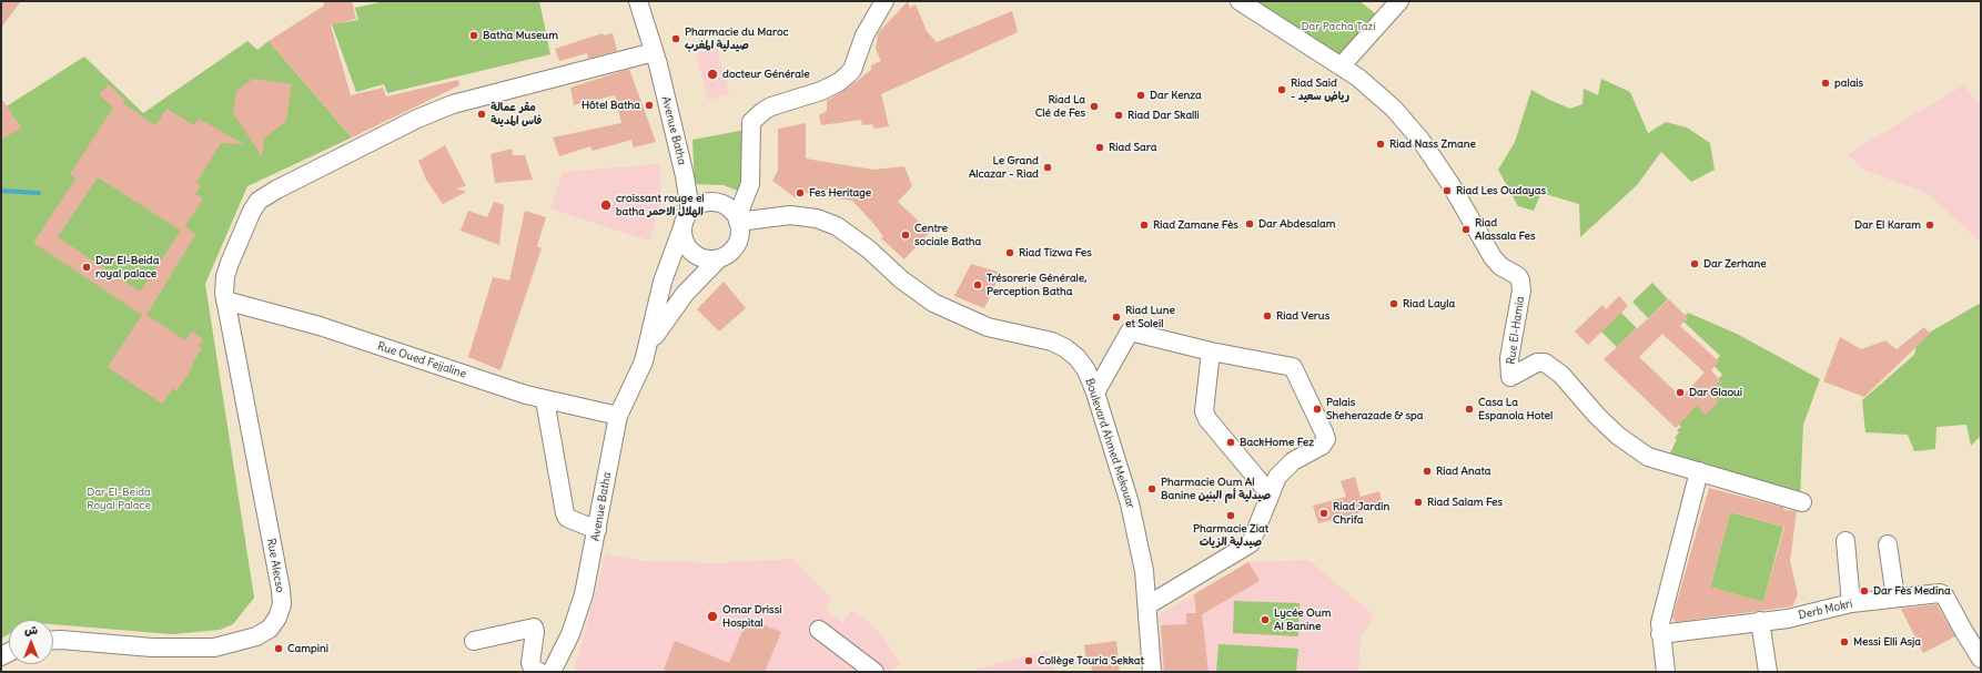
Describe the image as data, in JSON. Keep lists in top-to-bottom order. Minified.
{"streets":{"street":["Avenue Batha","Rue El-Hamia","Rue Oued Fejjaline","Boulevard Ahmed Mekouar","Rue Alecso","Derb Mokri"]},"crossings":[["Avenue Batha","Rue Oued Fejjaline"],["Avenue Batha","Boulevard Ahmed Mekouar"],["Avenue Batha","Rue Alecso"],["Rue Oued Fejjaline","Rue Alecso"]],"parks":["Dar Pacha Tazi","Dar El-Beida Royal Palace"],"places":["Batha Museum","Pharmacie du Maroc صيدلية المغرب","docteur Générale","palais","Riad Said - رياض سعيد","Dar Kenza","Hôtel Batha","Riad La Clé de Fes","مقر عمالة فاس المدينة","Riad Dar Skalli","Riad Nass Zmane","Riad Sara","Le Grand Alcazar - Riad","Riad Les Oudayas","Fes Heritage","croissant rouge el batha الهلال الاحمر","Dar Abdesalam","Riad Zamane Fès","Dar El Karam","Riad Alassala Fes","Centre sociale Batha","Riad Tizwa Fes","Dar Zerhane","Dar El-Beida royal palace","Trésorerie Générale, Perception Batha","Riad Layla","Riad Verus","Riad Lune et Soleil","Dar Glaoui","Palais Sheherazade & spa","Casa La Espanola Hotel","BackHome Fez","Riad Anata","Pharmacie Oum Al Banine صيدلية أم البنين","Riad Salam Fes","Riad Jardin Chrifa","Pharmacie Ziat صيدلية الزيات","Dar Fès Medina","Omar Drissi Hospital","Lycée Oum Al Banine","Messi Elli Asja","Campini","Collège Touria Sekkat"],"north":"top"}
